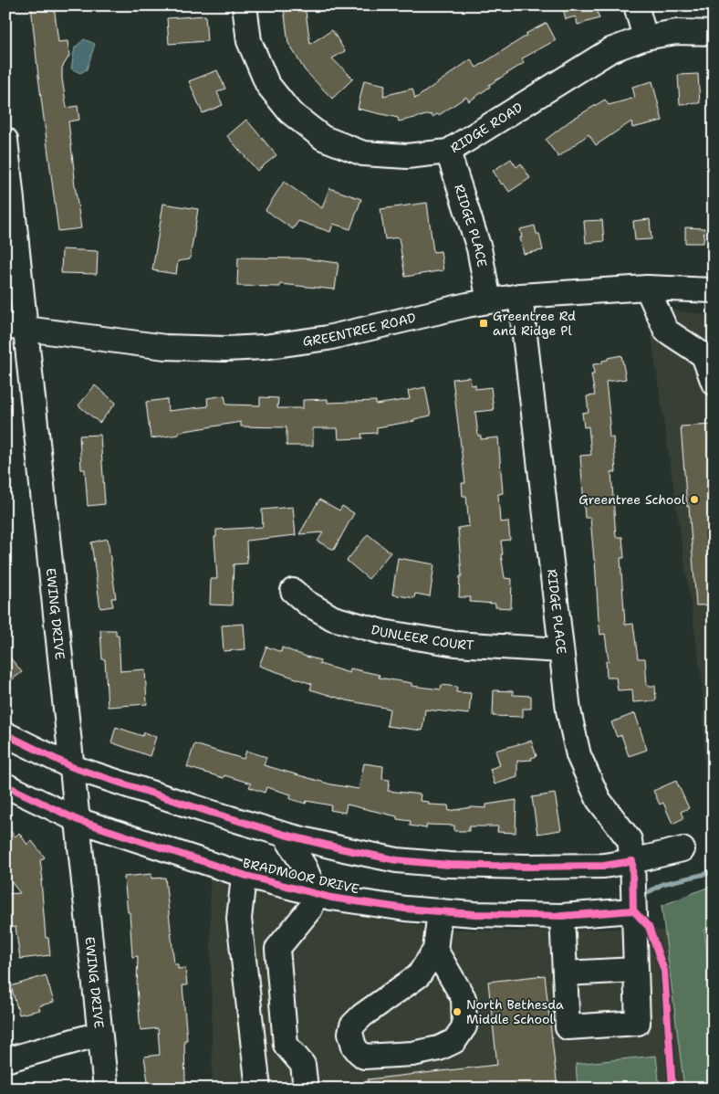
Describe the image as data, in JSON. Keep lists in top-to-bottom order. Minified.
{"streets":{"street":["RIDGE ROAD","RIDGE PLACE","GREENTREE ROAD","EWING DRIVE","DUNLEER COURT","BRADMOOR DRIVE"]},"crossings":[["RIDGE ROAD","RIDGE PLACE"],["RIDGE PLACE","GREENTREE ROAD"],["RIDGE PLACE","DUNLEER COURT"],["RIDGE PLACE","BRADMOOR DRIVE"],["GREENTREE ROAD","EWING DRIVE"],["EWING DRIVE","BRADMOOR DRIVE"]],"places":{"transit":["Greentree Rd and Ridge Pl"],"other":["Greentree School","North Bethesda Middle School"]}}
